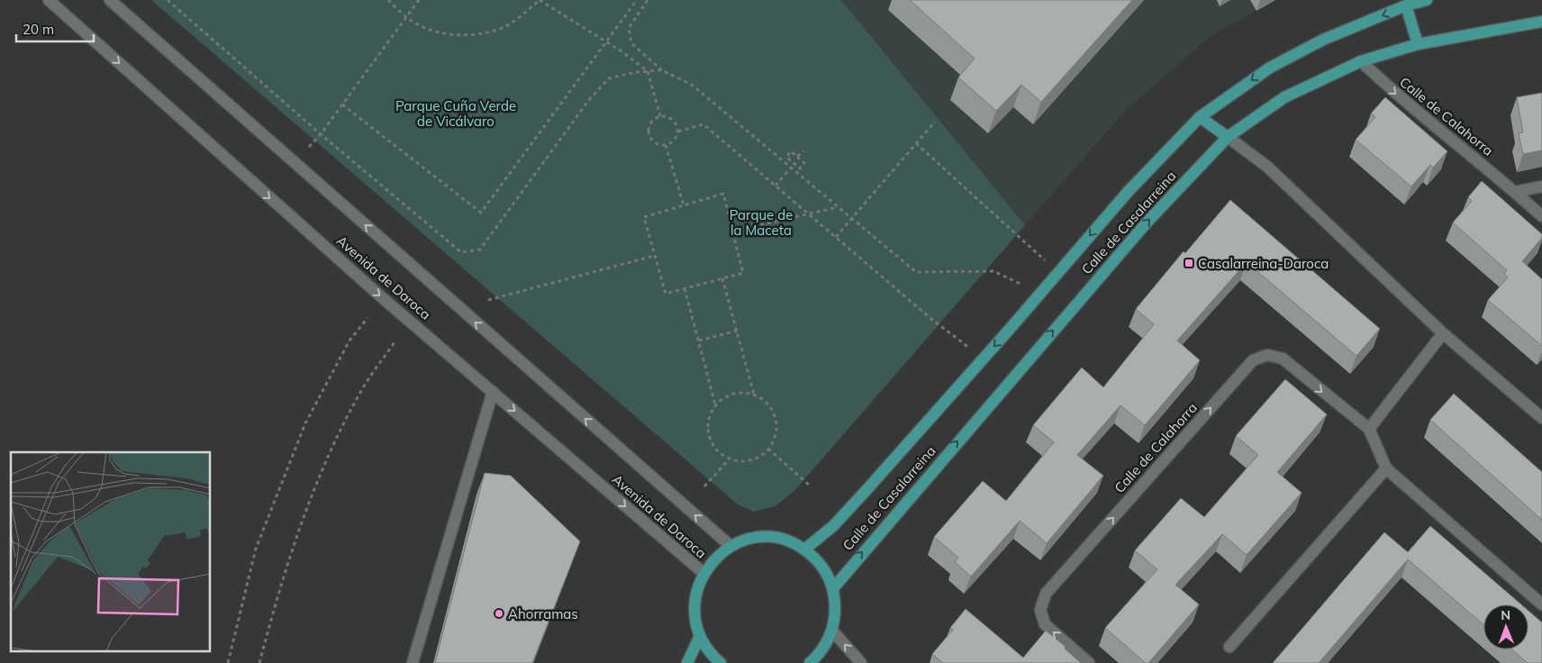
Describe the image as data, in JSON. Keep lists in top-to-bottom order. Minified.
{"streets":{"main road":["Calle de Casalarreina"],"street":["Calle de Calahorra","Avenida de Daroca"]},"crossings":[["Calle de Calahorra","Calle de Casalarreina"]],"parks":["Parque Cuña Verde de Vicálvaro","Parque de la Maceta"],"places":{"transit":["Casalarreina-Daroca"],"other":["Ahorramas"]},"scale_bar":"20 m","north":"top"}
